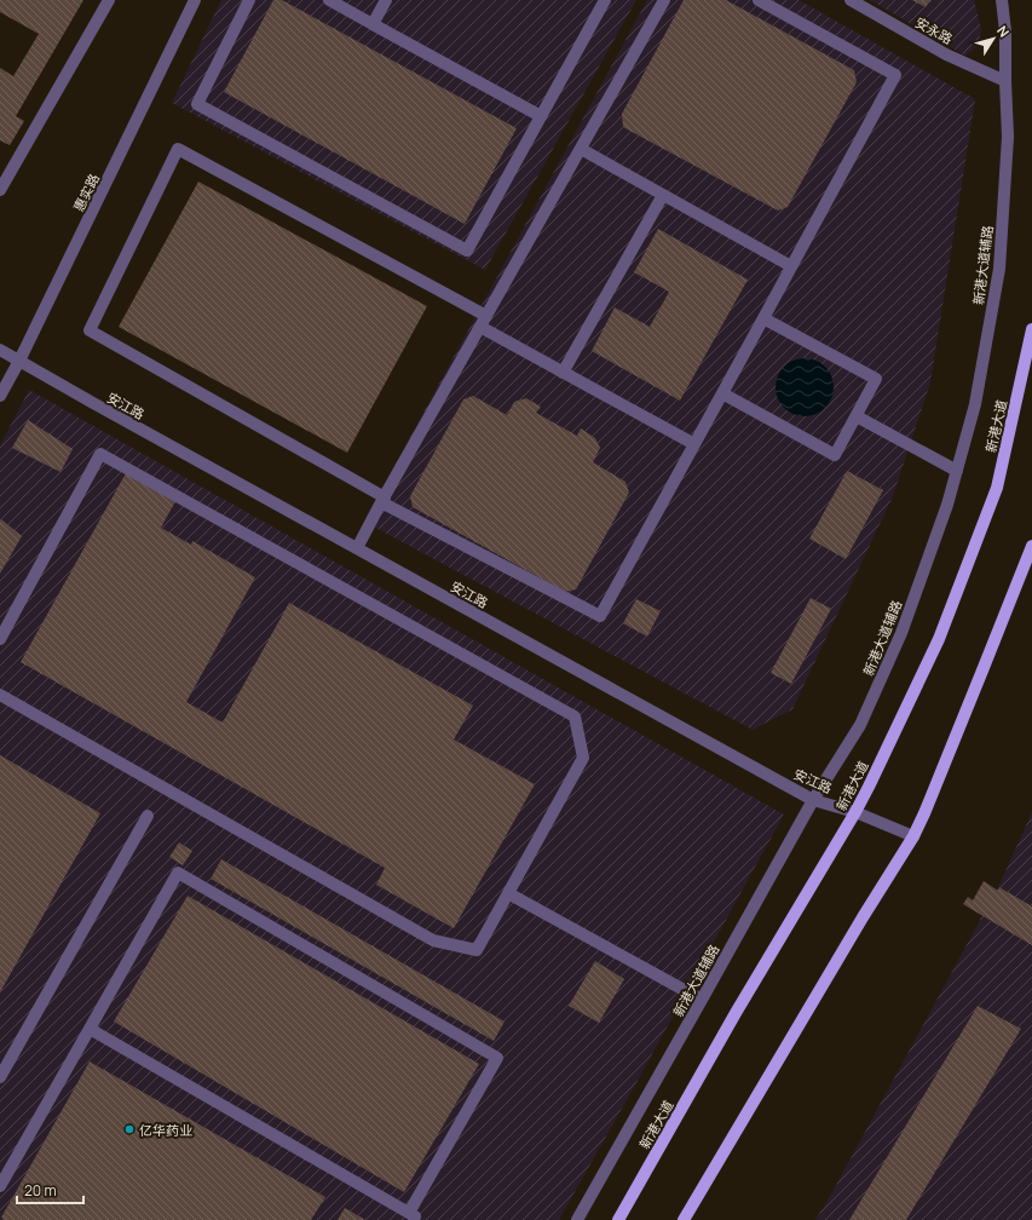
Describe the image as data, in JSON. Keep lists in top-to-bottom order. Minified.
{"streets":{"main road":["新港大道"],"street":["安永路","惠实路","新港大道辅路","安江路"]},"crossings":[["安永路","新港大道辅路"],["惠实路","安江路"],["新港大道辅路","安江路"],["安江路","新港大道"]],"places":["亿华药业"],"scale_bar":"20 m","north":"top right"}
